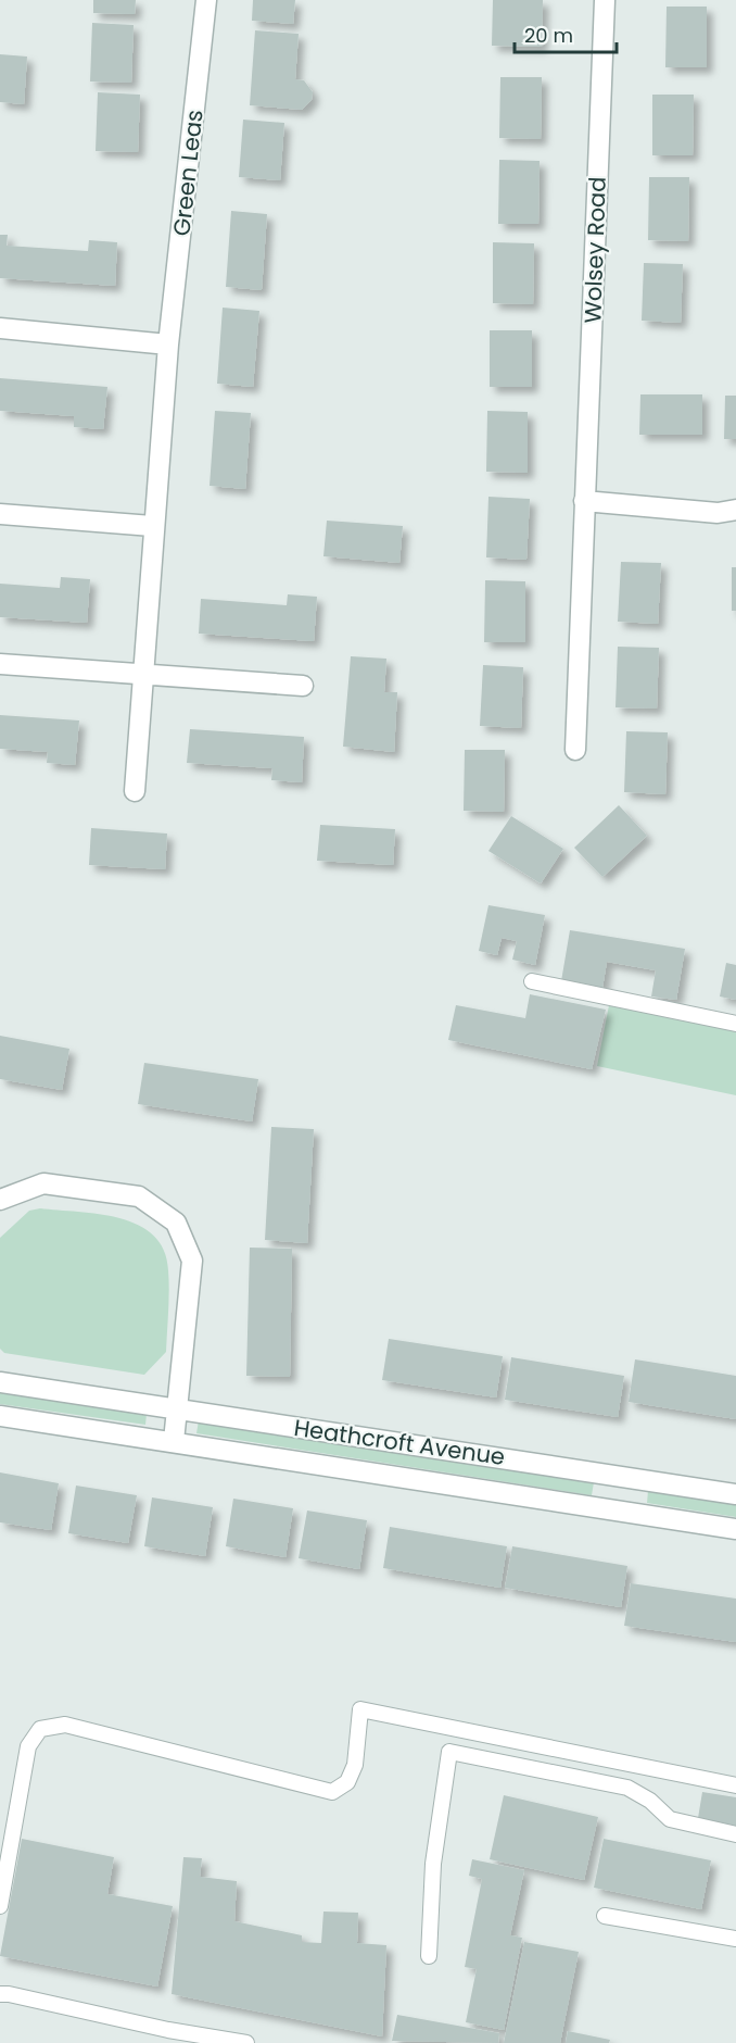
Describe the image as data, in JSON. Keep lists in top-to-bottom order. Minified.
{"streets":{"street":["Green Leas","Wolsey Road","Heathcroft Avenue"]},"scale_bar":"20 m"}
